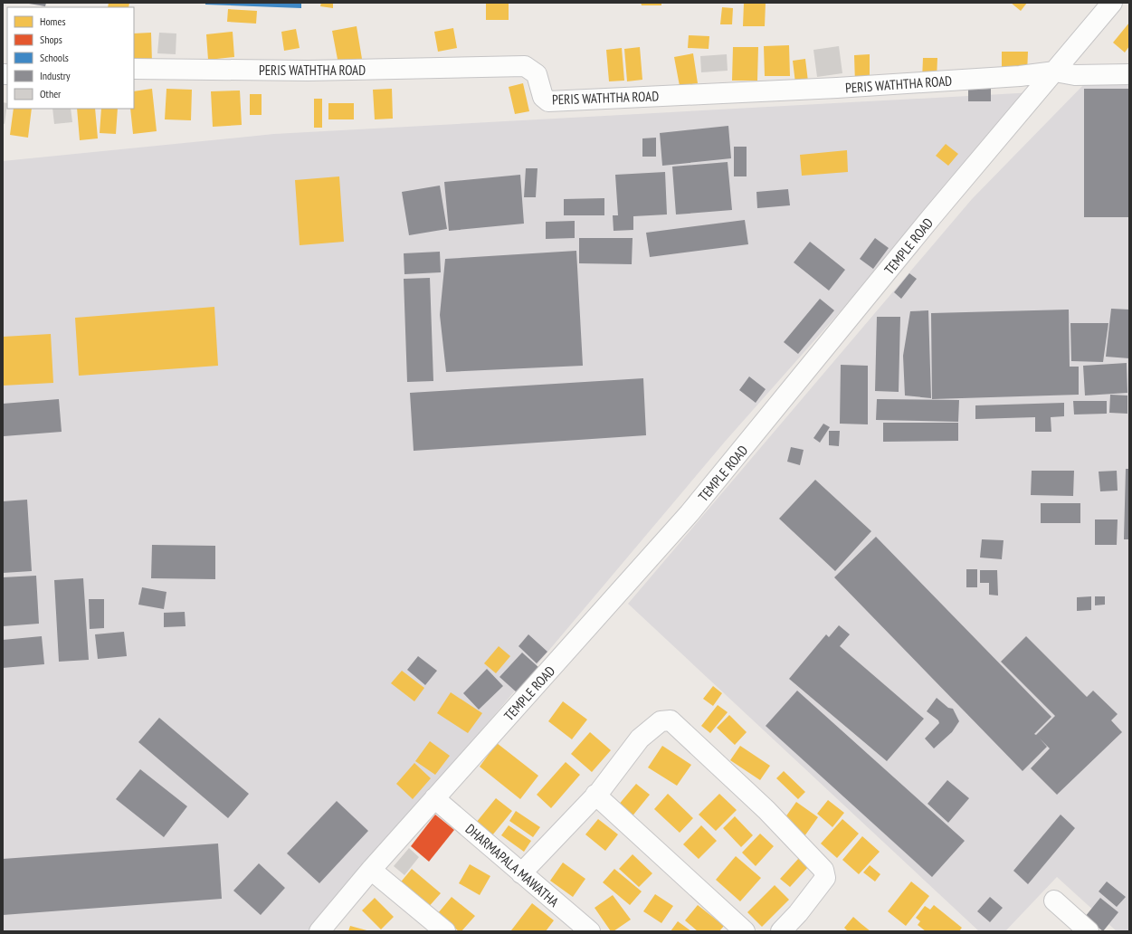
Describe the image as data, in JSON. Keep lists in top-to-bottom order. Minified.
{"streets":{"street":["PERIS WATHTHA ROAD","TEMPLE ROAD","DHARMAPALA MAWATHA"]},"crossings":[["PERIS WATHTHA ROAD","TEMPLE ROAD"],["TEMPLE ROAD","DHARMAPALA MAWATHA"]],"legend":["Homes","Shops","Schools","Industry","Other"]}
